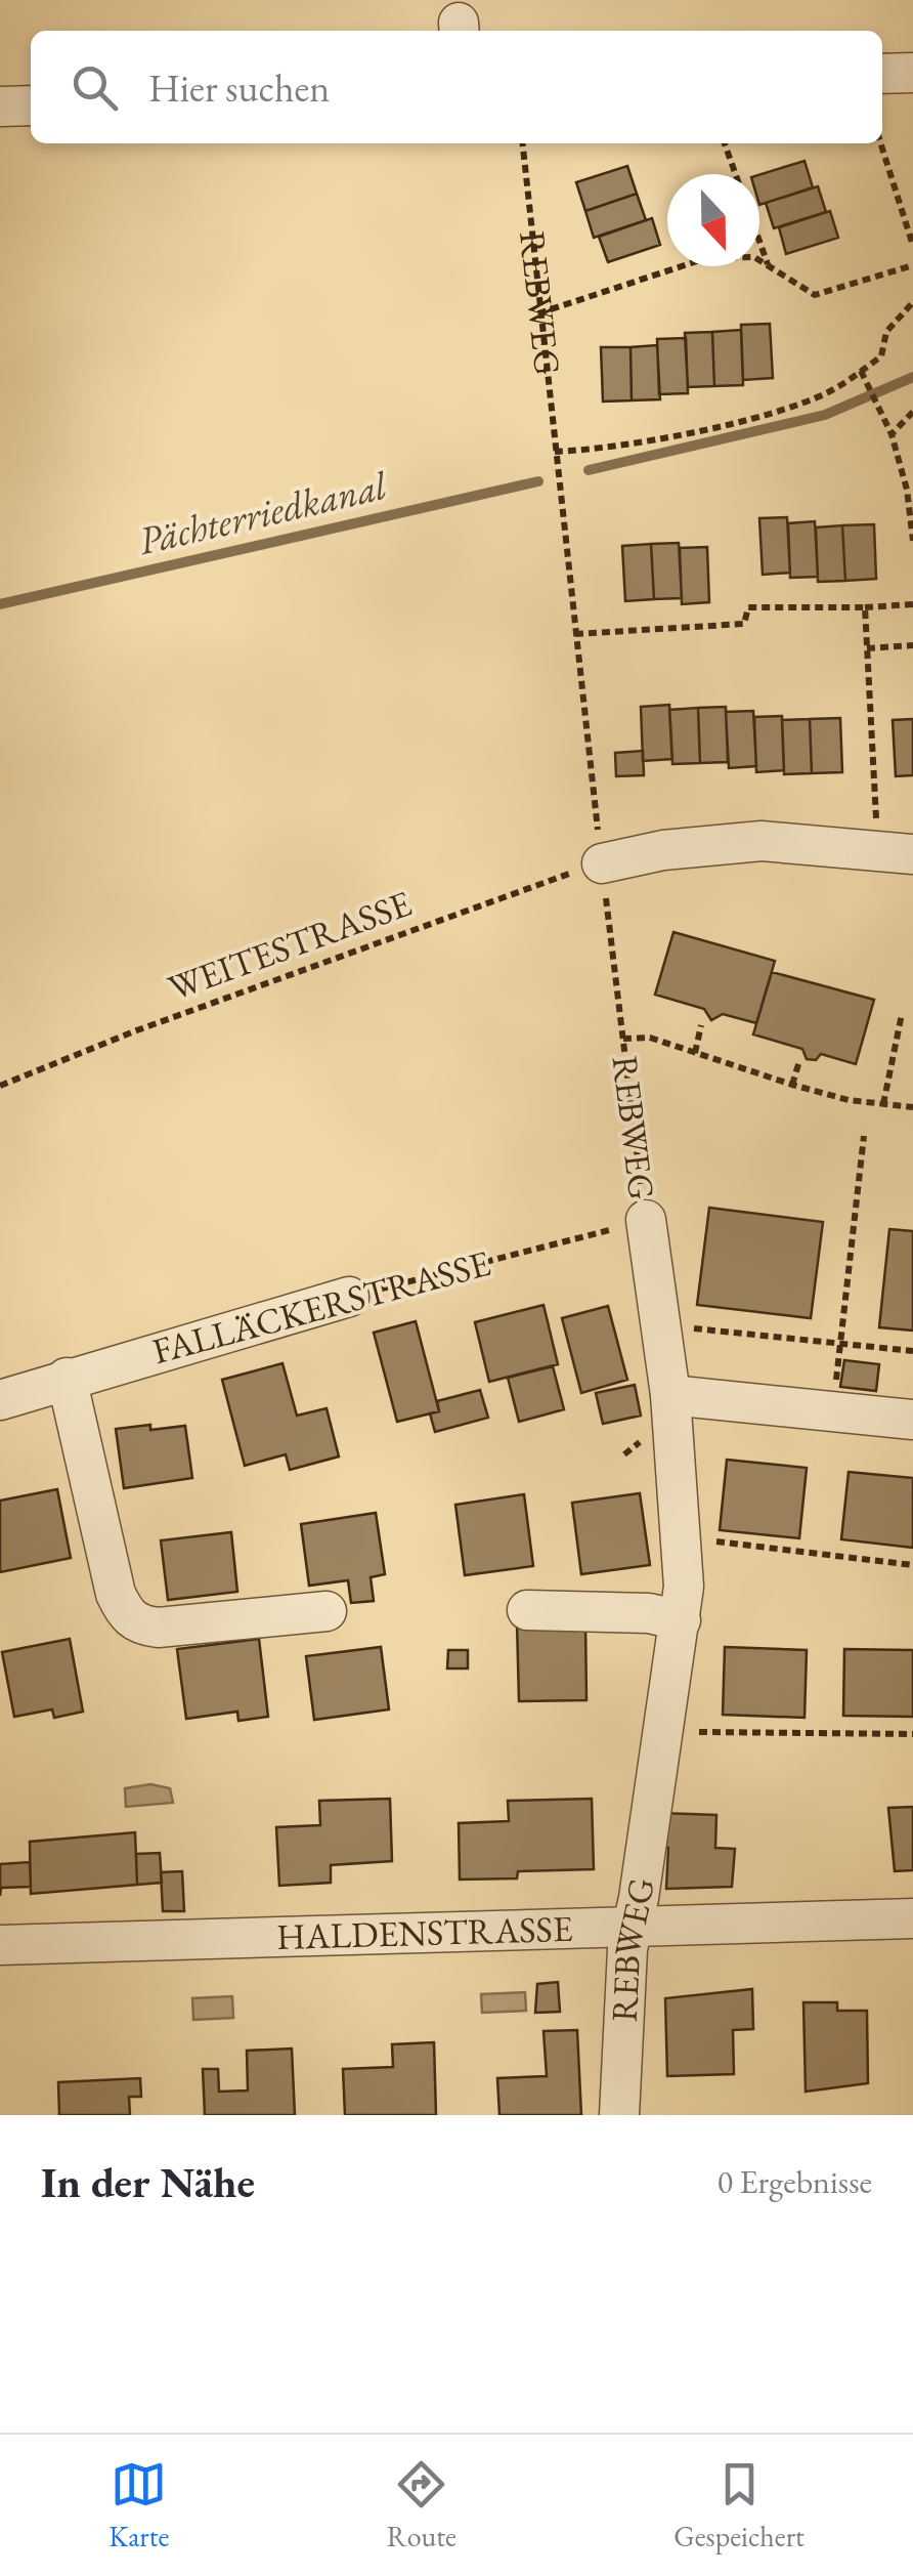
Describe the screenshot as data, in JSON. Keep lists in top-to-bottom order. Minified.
{"streets":{"street":["REBWEG","FALLÄCKERSTRASSE","HALDENSTRASSE"],"path":["WEITESTRASSE"]},"crossings":[["REBWEG","WEITESTRASSE"],["REBWEG","FALLÄCKERSTRASSE"],["REBWEG","HALDENSTRASSE"]],"water":["Pächterriedkanal"],"north":"bottom","page":{"search":"Hier suchen","heading":["In der Nähe","0 Ergebnisse"],"nav":["Karte","Route","Gespeichert"]}}
